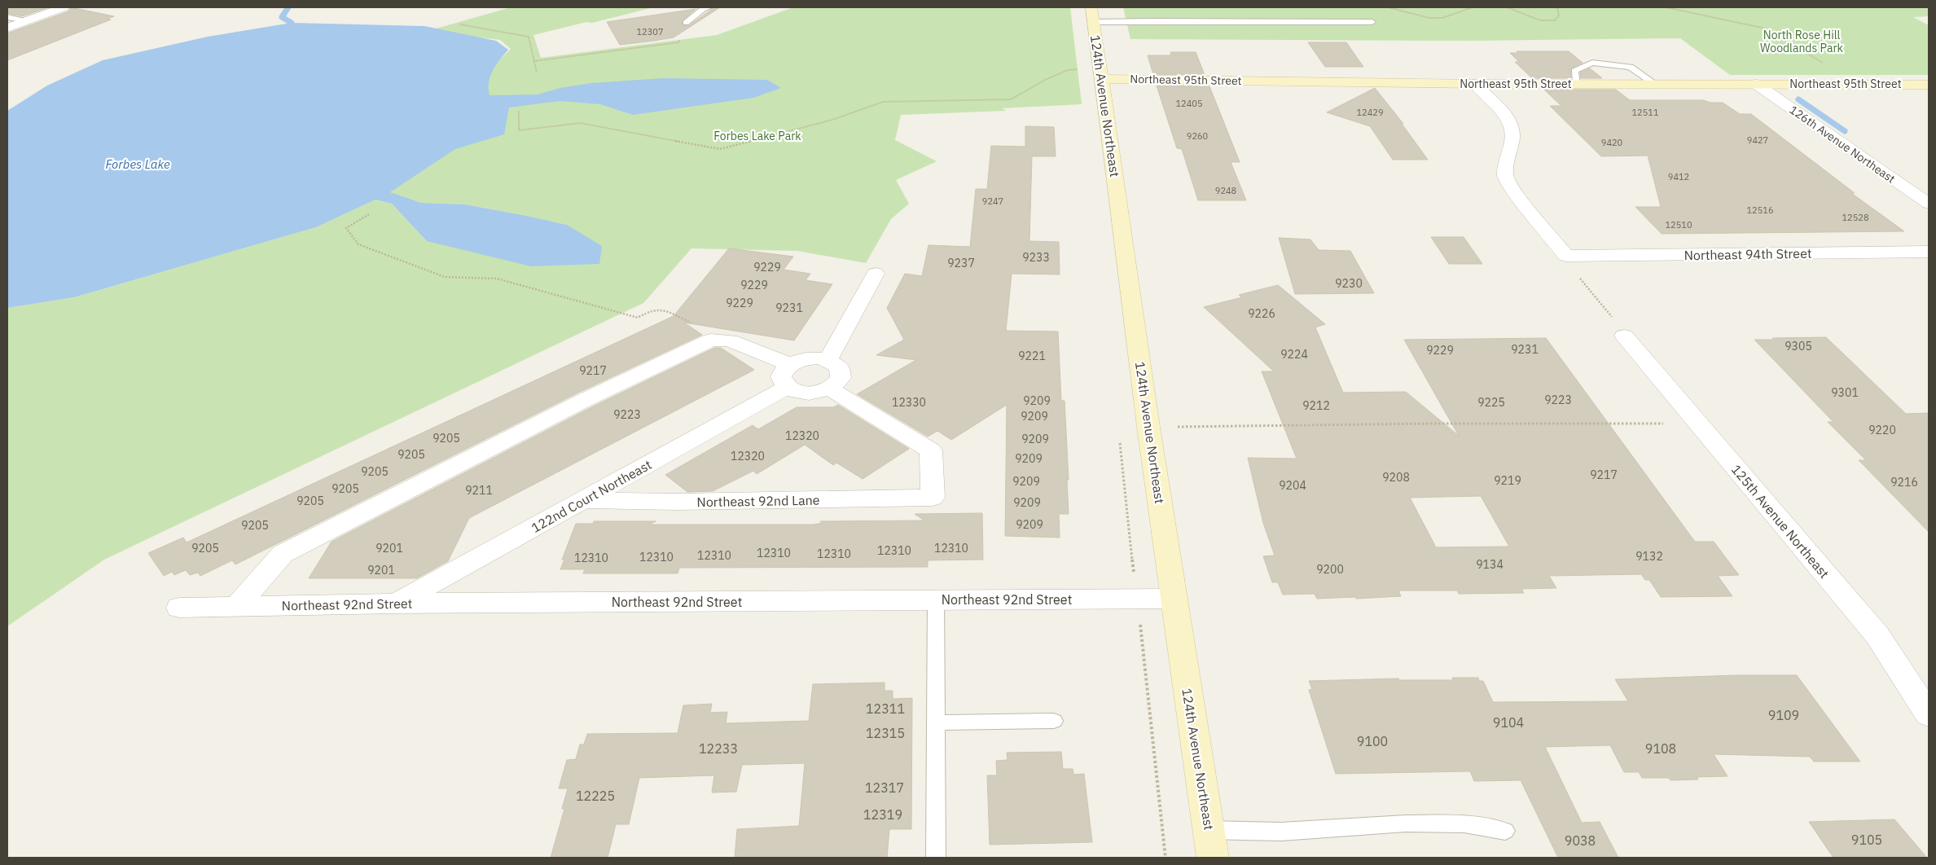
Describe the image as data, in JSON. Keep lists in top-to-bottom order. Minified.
{"streets":{"main road":["Northeast 95th Street","124th Avenue Northeast"],"street":["126th Avenue Northeast","Northeast 94th Street","122nd Court Northeast","Northeast 92nd Lane","125th Avenue Northeast","Northeast 92nd Street"]},"crossings":[["Northeast 95th Street","124th Avenue Northeast"],["Northeast 95th Street","126th Avenue Northeast"],["Northeast 95th Street","Northeast 94th Street"],["124th Avenue Northeast","Northeast 92nd Street"],["122nd Court Northeast","Northeast 92nd Lane"],["122nd Court Northeast","Northeast 92nd Street"]],"water":["Forbes Lake"],"parks":["North Rose Hill Woodlands Park","Forbes Lake Park"],"house_numbers":["12307","12405","12429","12511","9260","9427","9420","9412","9248","9247","12516","12528","12510","9233","9237","9229","9230","9229","9229","9231","9226","9305","9231","9229","9224","9221","9217","9301","9223","9209","12330","9225","9212","9223","9209","9220","12320","9205","9209","9205","12320","9209","9205","9217","9208","9219","9209","9216","9204","9205","9211","9205","9209","9209","9205","9205","9201","12310","12310","12310","12310","12310","9132","12310","12310","9134","9200","9201","12311","9109","9104","12315","9100","12233","9108","12317","12225","12319","9105","9038"]}
